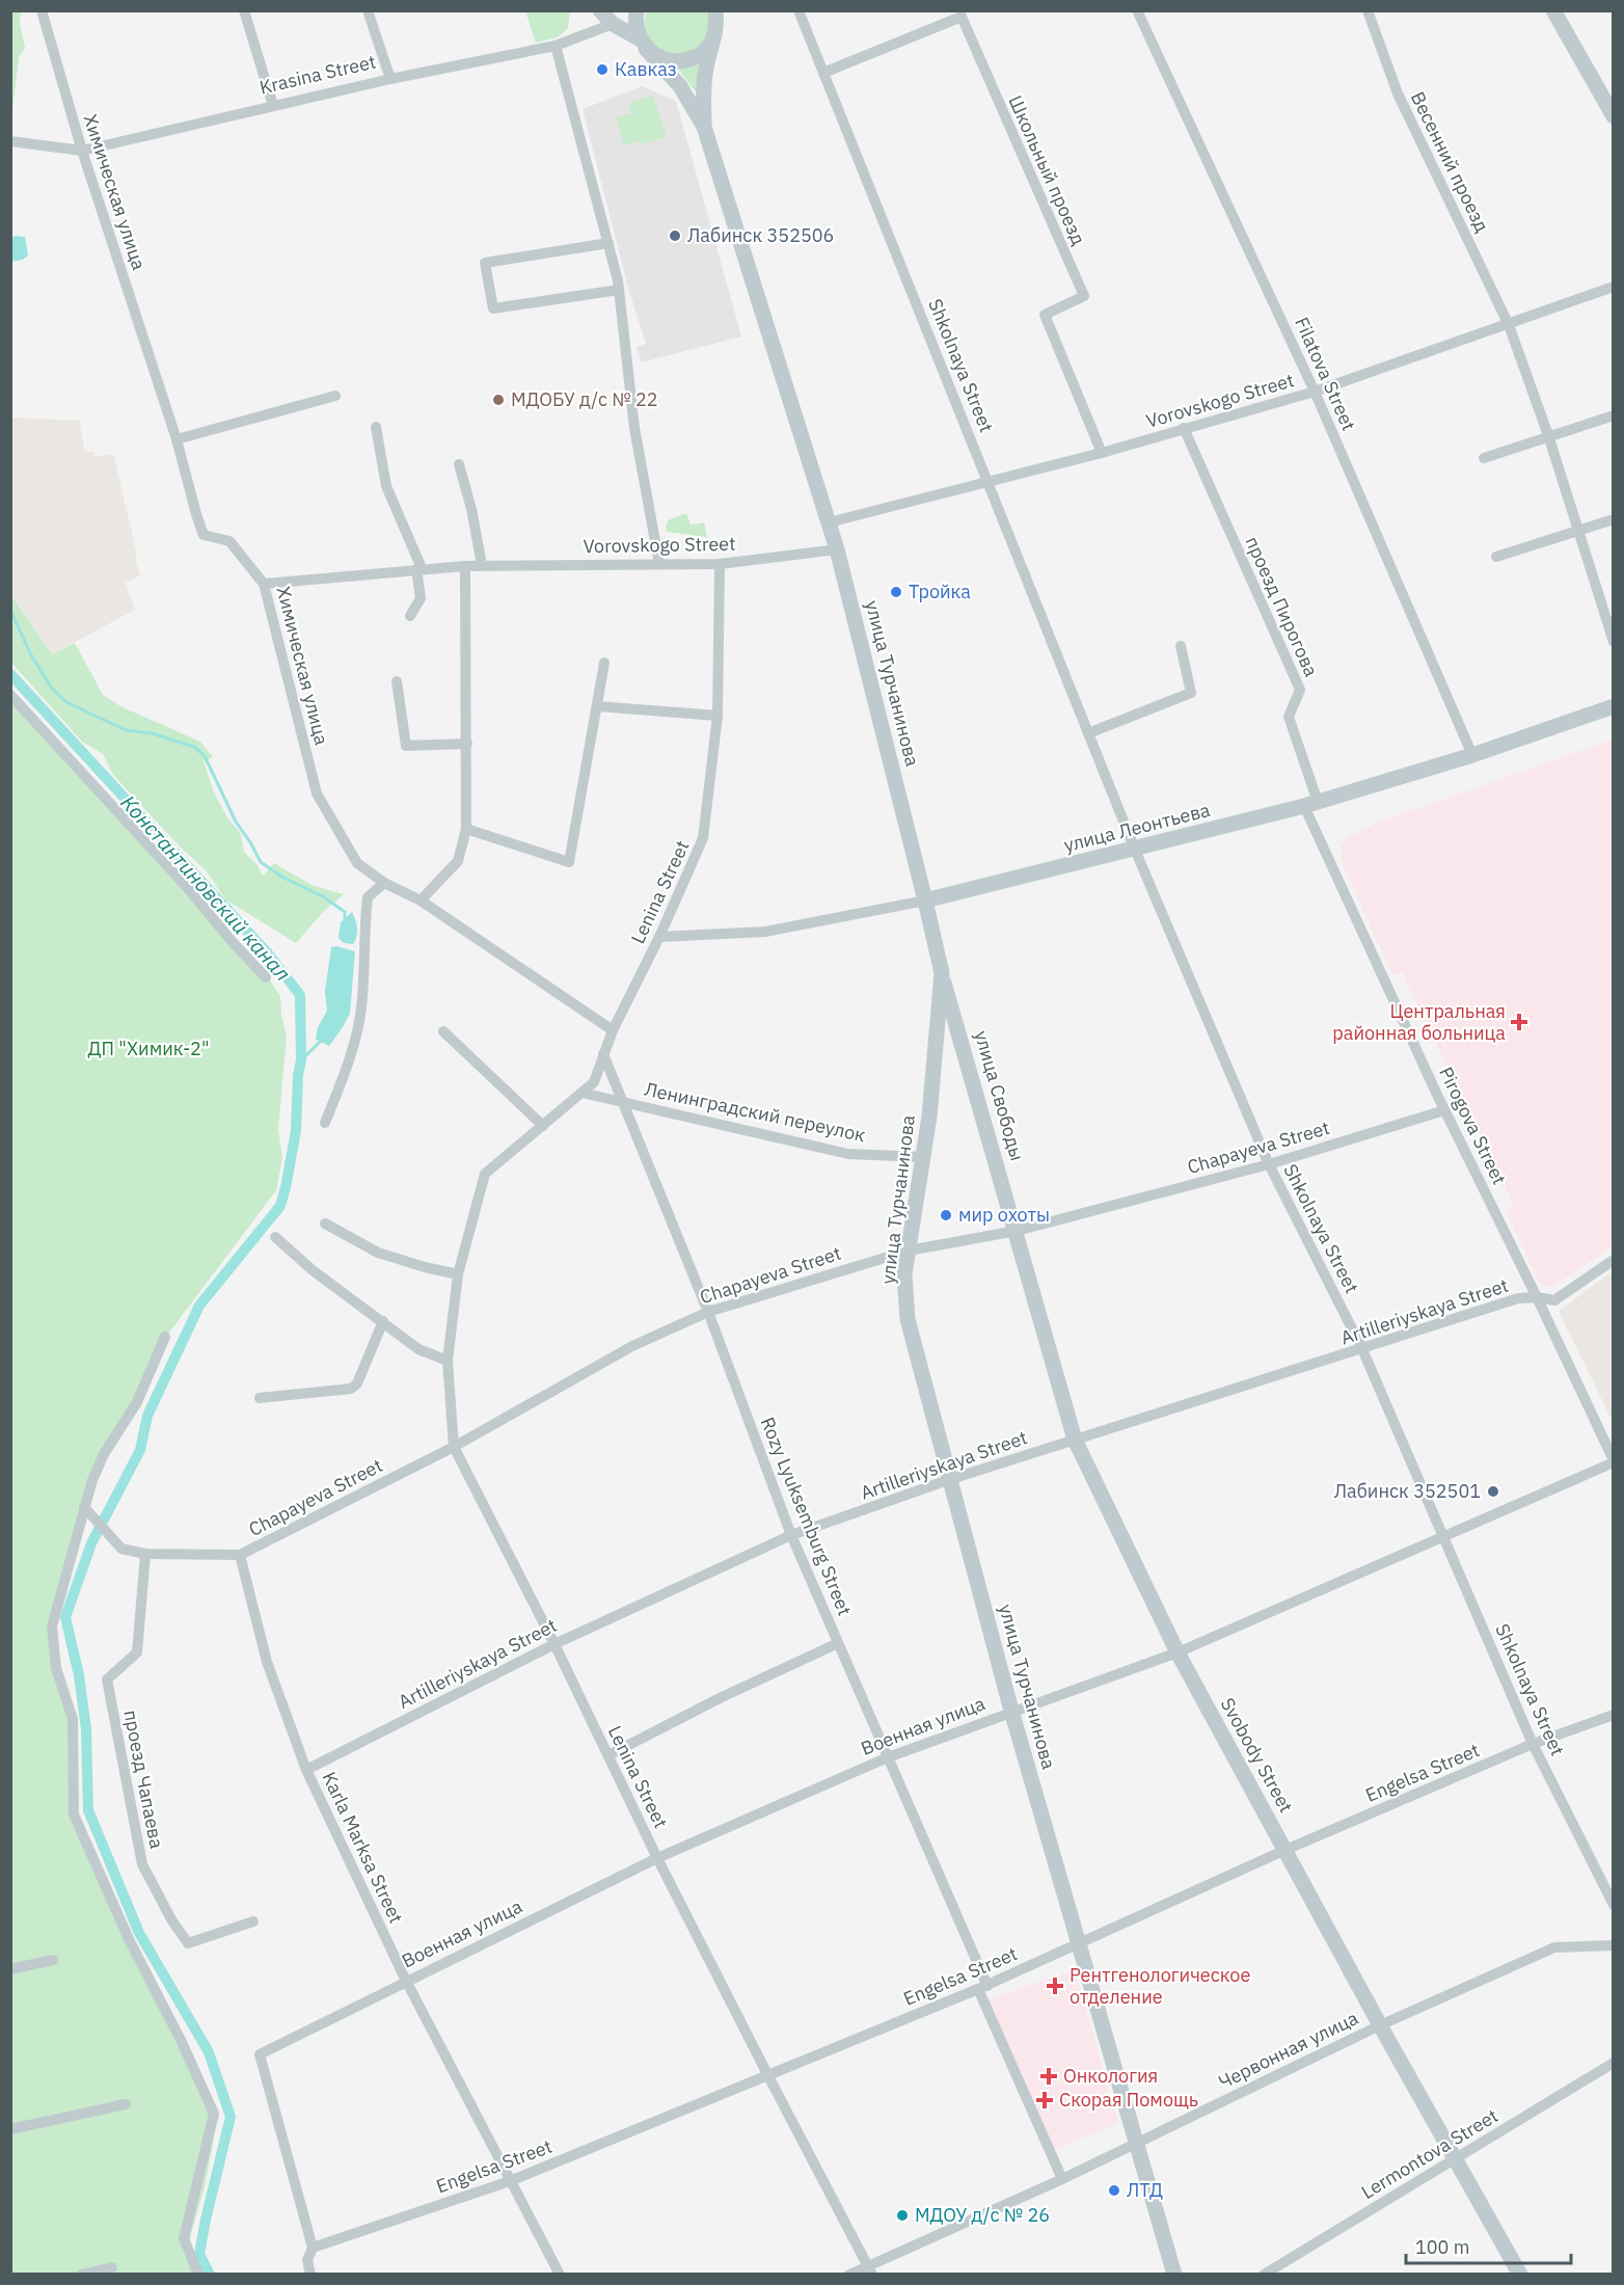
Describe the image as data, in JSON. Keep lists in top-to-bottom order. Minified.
{"streets":{"street":["Krasina Street","Весенний проезд","Школьный проезд","Химическая улица","Shkolnaya Street","Filatova Street","Vorovskogo Street","проезд Пирогова","улица Турчанинова","улица Леонтьева","Lenina Street","улица Свободы","Ленинградский переулок","Pirogova Street","Chapayeva Street","Artilleriyskaya Street","Rozy Lyuksemburg Street","Военная улица","Svobody Street","Engelsa Street","проезд Чапаева","Karla Marksa Street","Червонная улица","Lermontova Street"]},"crossings":[["Krasina Street","Химическая улица"],["Krasina Street","улица Турчанинова"],["Весенний проезд","Vorovskogo Street"],["Школьный проезд","Shkolnaya Street"],["Школьный проезд","Vorovskogo Street"],["Химическая улица","Vorovskogo Street"],["Shkolnaya Street","Vorovskogo Street"],["Shkolnaya Street","улица Леонтьева"],["Shkolnaya Street","Chapayeva Street"],["Shkolnaya Street","Artilleriyskaya Street"],["Shkolnaya Street","Военная улица"],["Shkolnaya Street","Engelsa Street"],["Filatova Street","Vorovskogo Street"],["Filatova Street","улица Леонтьева"],["Vorovskogo Street","проезд Пирогова"],["Vorovskogo Street","улица Турчанинова"],["Vorovskogo Street","Lenina Street"],["проезд Пирогова","улица Леонтьева"],["проезд Пирогова","Pirogova Street"],["улица Турчанинова","улица Леонтьева"],["улица Турчанинова","улица Свободы"],["улица Турчанинова","Ленинградский переулок"],["улица Турчанинова","Chapayeva Street"],["улица Турчанинова","Artilleriyskaya Street"],["улица Турчанинова","Военная улица"],["улица Турчанинова","Engelsa Street"],["улица Турчанинова","Червонная улица"],["улица Леонтьева","Lenina Street"],["улица Леонтьева","Pirogova Street"],["Lenina Street","Ленинградский переулок"],["Lenina Street","Chapayeva Street"],["Lenina Street","Artilleriyskaya Street"],["Lenina Street","Rozy Lyuksemburg Street"],["Lenina Street","Военная улица"],["Lenina Street","Engelsa Street"],["Lenina Street","Червонная улица"],["улица Свободы","Chapayeva Street"],["улица Свободы","Svobody Street"],["Ленинградский переулок","Rozy Lyuksemburg Street"],["Pirogova Street","Chapayeva Street"],["Pirogova Street","Artilleriyskaya Street"],["Pirogova Street","Военная улица"],["Chapayeva Street","Rozy Lyuksemburg Street"],["Chapayeva Street","Svobody Street"],["Chapayeva Street","проезд Чапаева"],["Chapayeva Street","Karla Marksa Street"],["Artilleriyskaya Street","Rozy Lyuksemburg Street"],["Artilleriyskaya Street","Svobody Street"],["Artilleriyskaya Street","Karla Marksa Street"],["Rozy Lyuksemburg Street","Военная улица"],["Rozy Lyuksemburg Street","Engelsa Street"],["Rozy Lyuksemburg Street","Червонная улица"],["Военная улица","Svobody Street"],["Военная улица","Engelsa Street"],["Военная улица","Karla Marksa Street"],["Svobody Street","Engelsa Street"],["Svobody Street","Червонная улица"],["Svobody Street","Lermontova Street"],["Engelsa Street","Karla Marksa Street"]],"water":["Константиновский канал"],"parks":["ДП \"Химик-2\""],"places":{"other":["Кавказ","Лабинск 352506","МДОБУ д/с № 22","Тройка","мир охоты","Лабинск 352501","ЛТД","МДОУ д/с № 26"],"health":["Центральная районная больница","Рентгенологическое отделение","Онкология","Скорая Помощь"]},"scale_bar":"100 m"}
